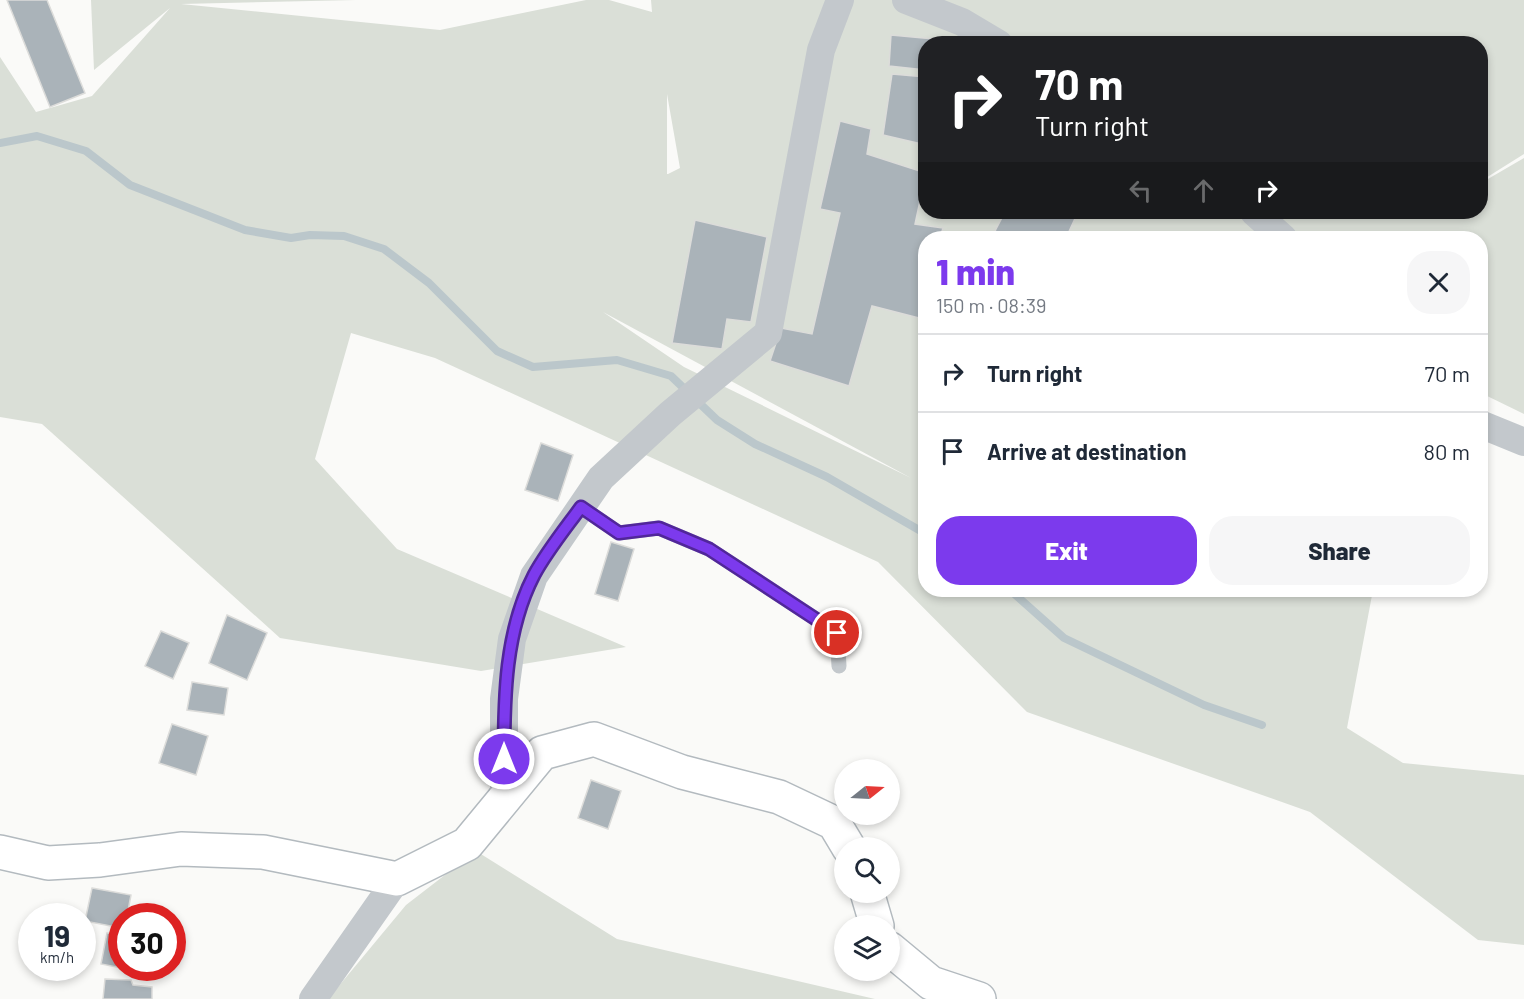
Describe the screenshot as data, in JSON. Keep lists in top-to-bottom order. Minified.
{"north":"right","page":{"turn":["70 m","Turn right"],"heading":["1 min","150 m · 08:39"],"list":[{"name":"Turn right","value":"70 m"},{"name":"Arrive at destination","value":"80 m"}],"buttons":["Exit","Share"],"speed":"19 km/h","limit":"30"}}
